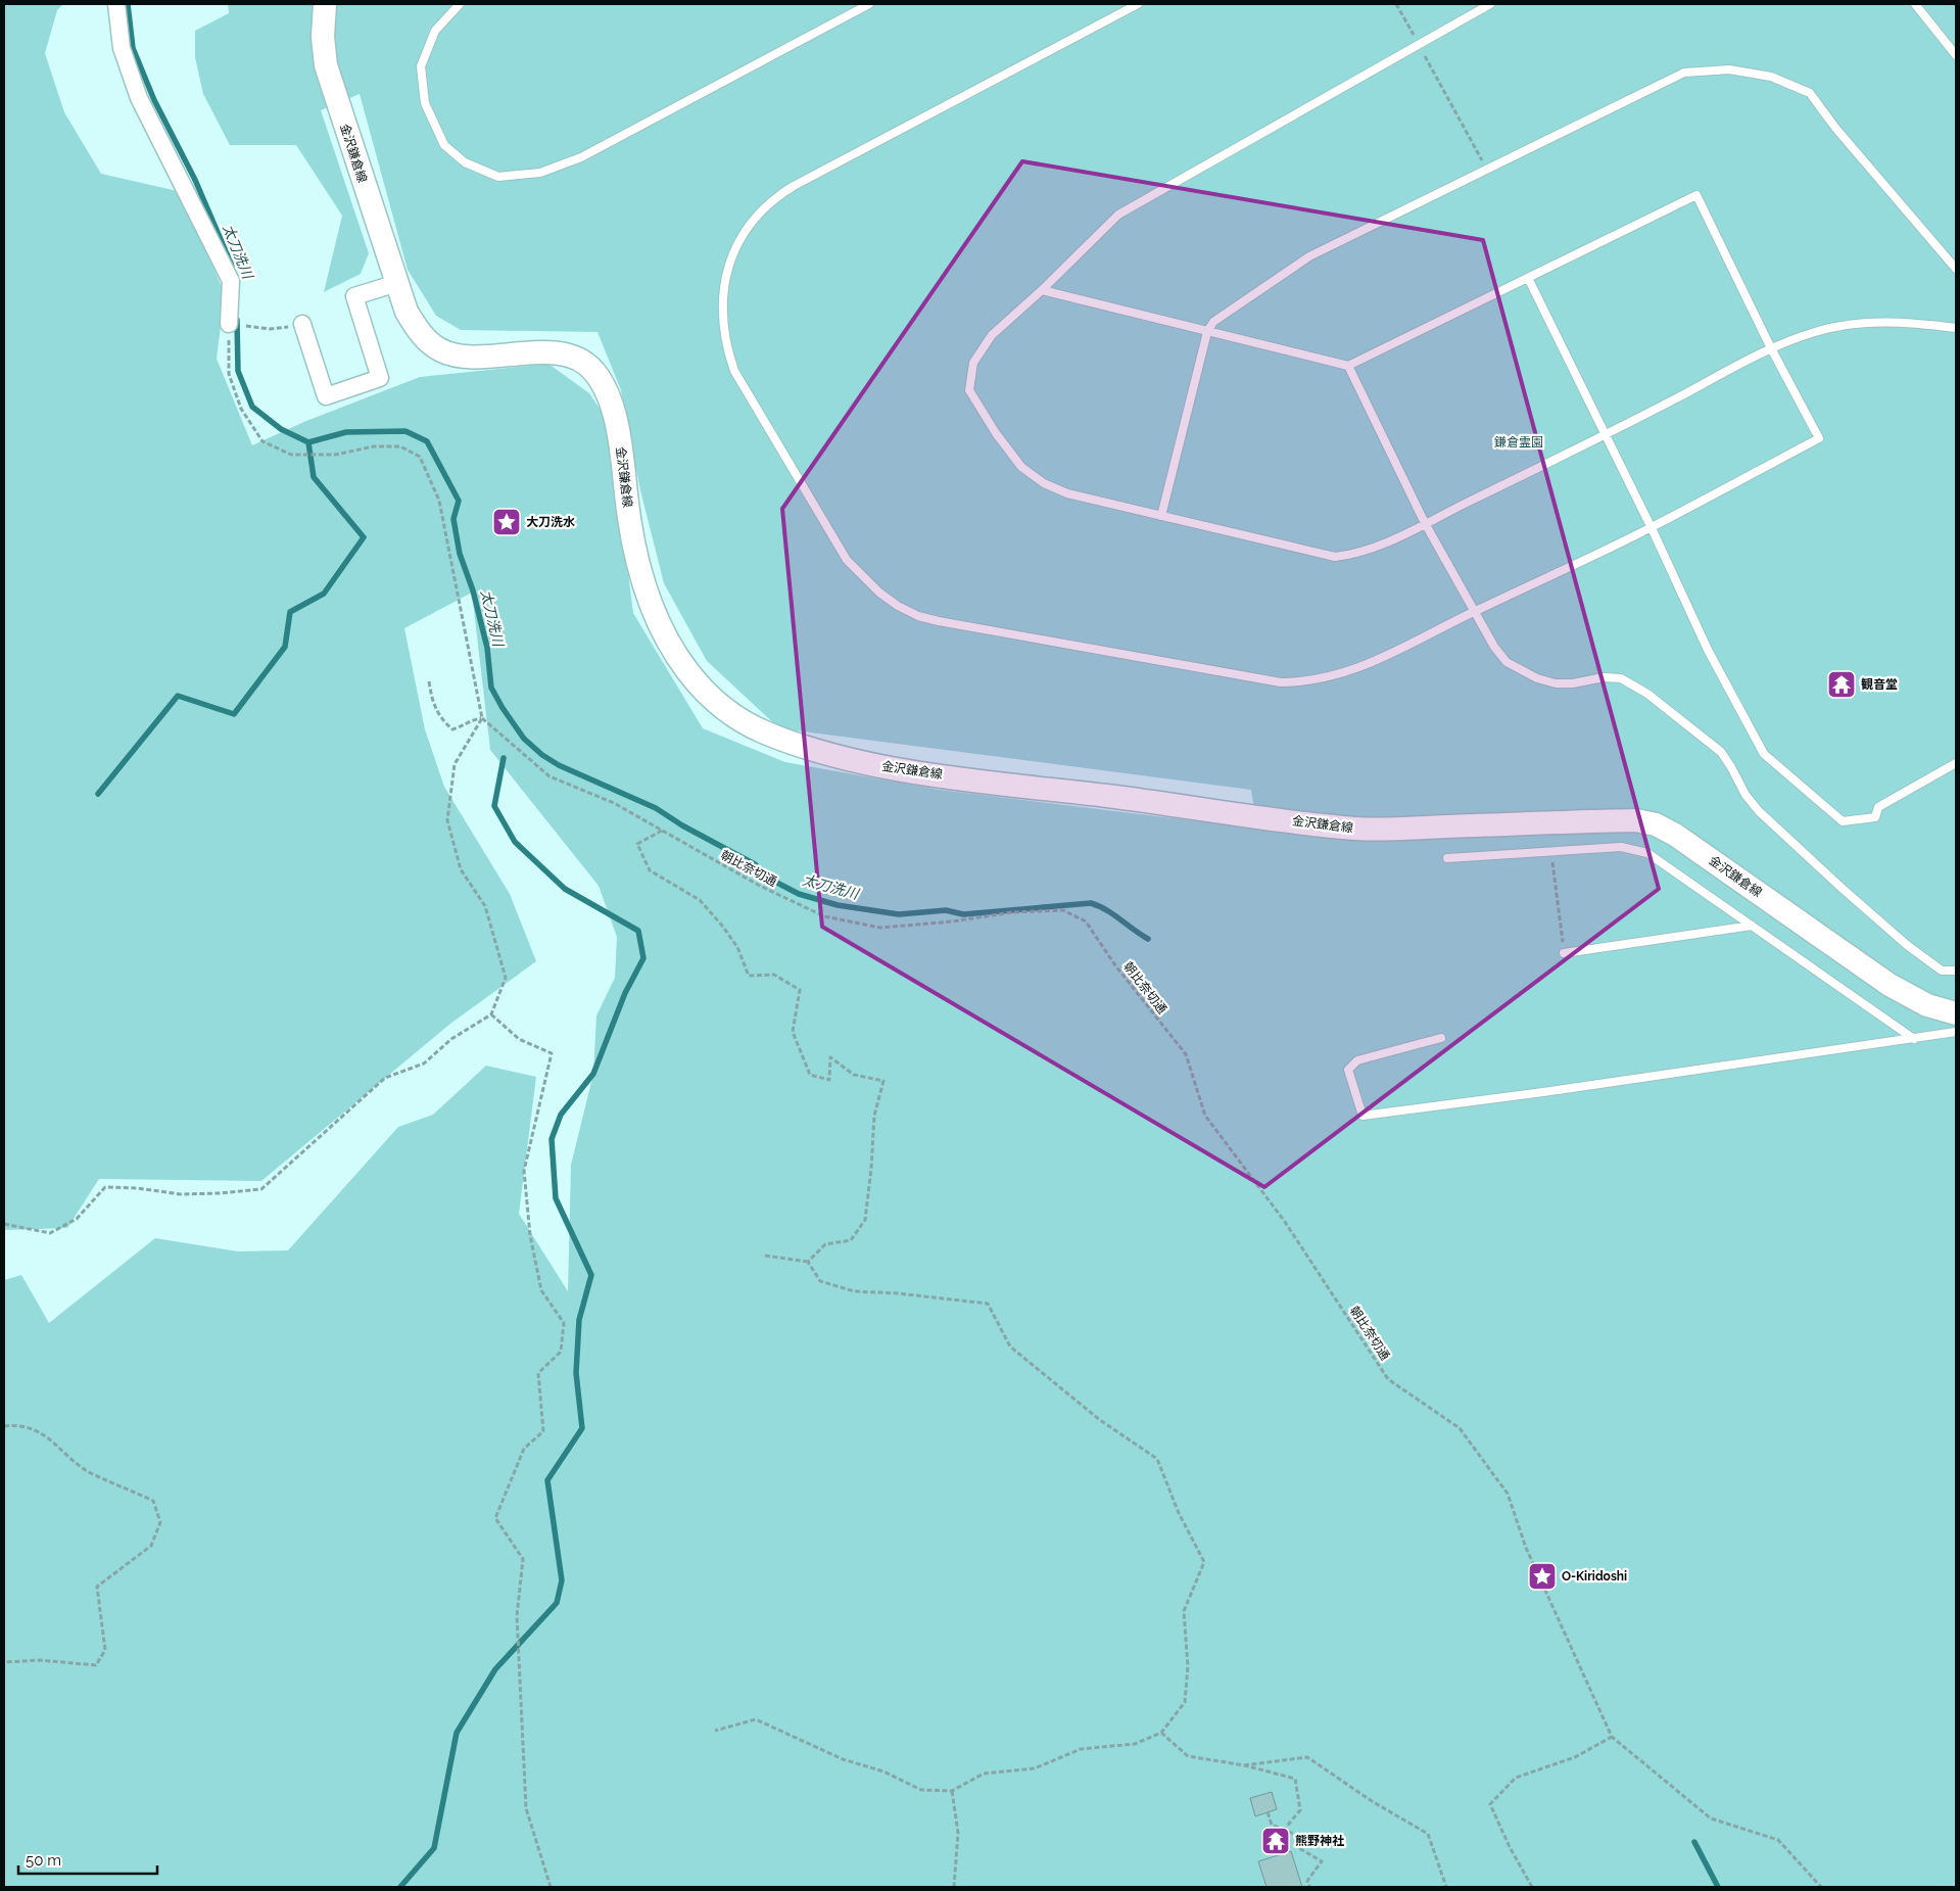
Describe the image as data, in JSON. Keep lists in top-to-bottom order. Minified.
{"streets":{"main road":["金沢鎌倉線"],"path":["朝比奈切通"]},"water":["太刀洗川"],"parks":["鎌倉霊園"],"places":{"place":["大刀洗水","O-Kiridoshi"],"temple":["観音堂","熊野神社"]},"scale_bar":"50 m"}
